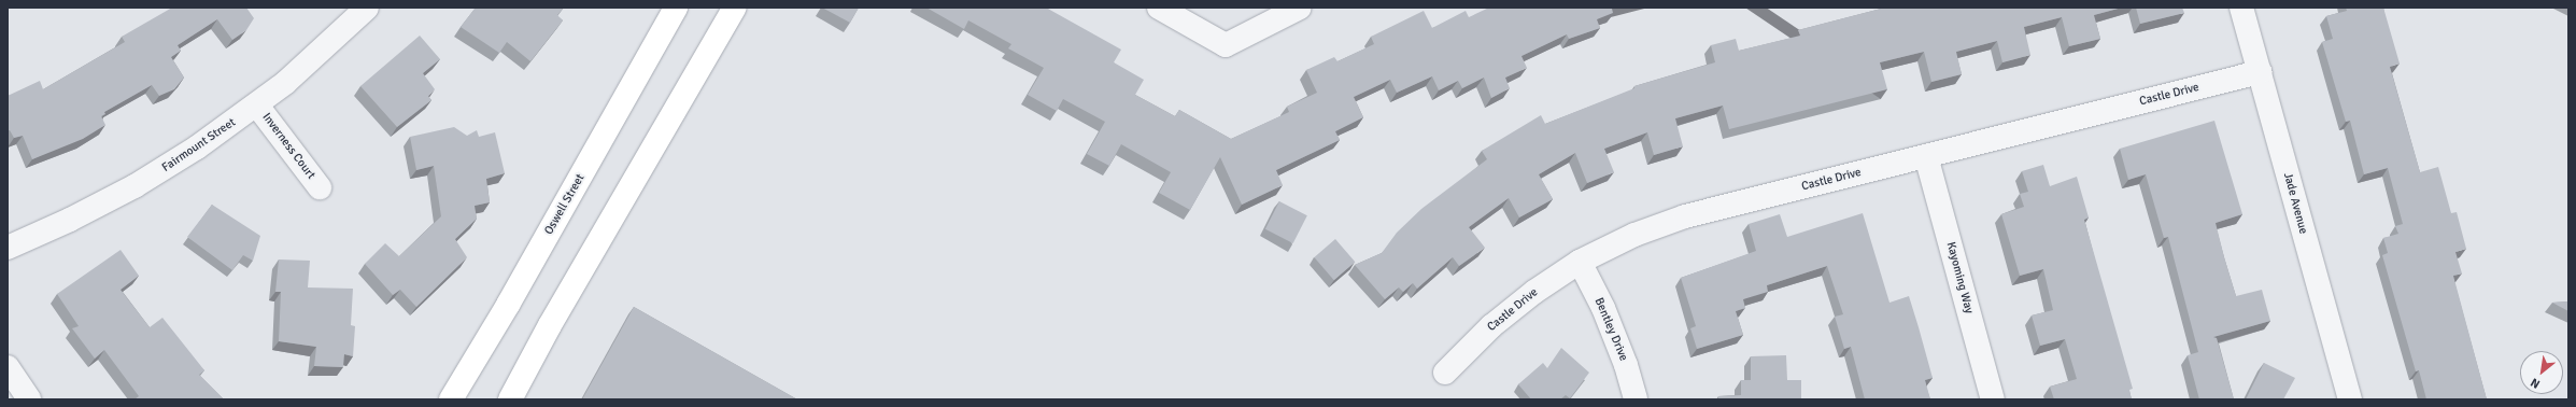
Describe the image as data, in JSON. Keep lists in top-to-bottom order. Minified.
{"streets":{"main road":["Oswell Street"],"street":["Castle Drive","Fairmount Street","Inverness Court","Jade Avenue","Kayoming Way","Bentley Drive"]},"crossings":[["Castle Drive","Jade Avenue"],["Castle Drive","Kayoming Way"],["Castle Drive","Bentley Drive"],["Fairmount Street","Inverness Court"]],"north":"bottom left"}
